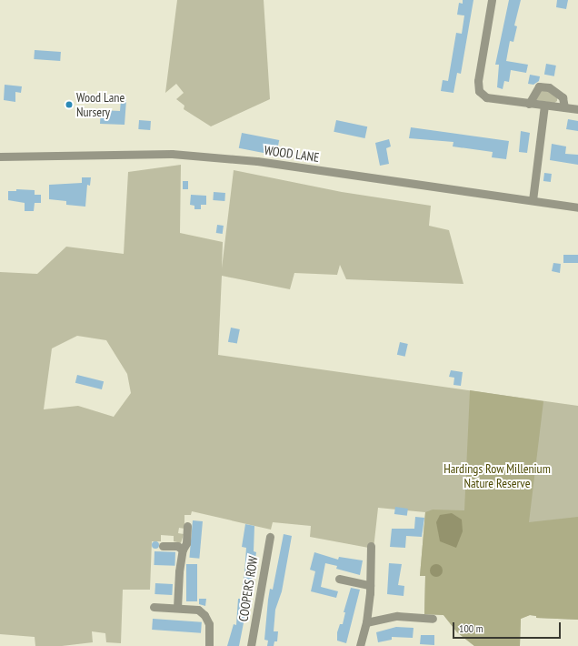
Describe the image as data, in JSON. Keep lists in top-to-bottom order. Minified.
{"streets":{"street":["WOOD LANE","COOPERS ROW"]},"parks":["Hardings Row Millenium Nature Reserve"],"places":["Wood Lane Nursery"],"scale_bar":"100 m"}
